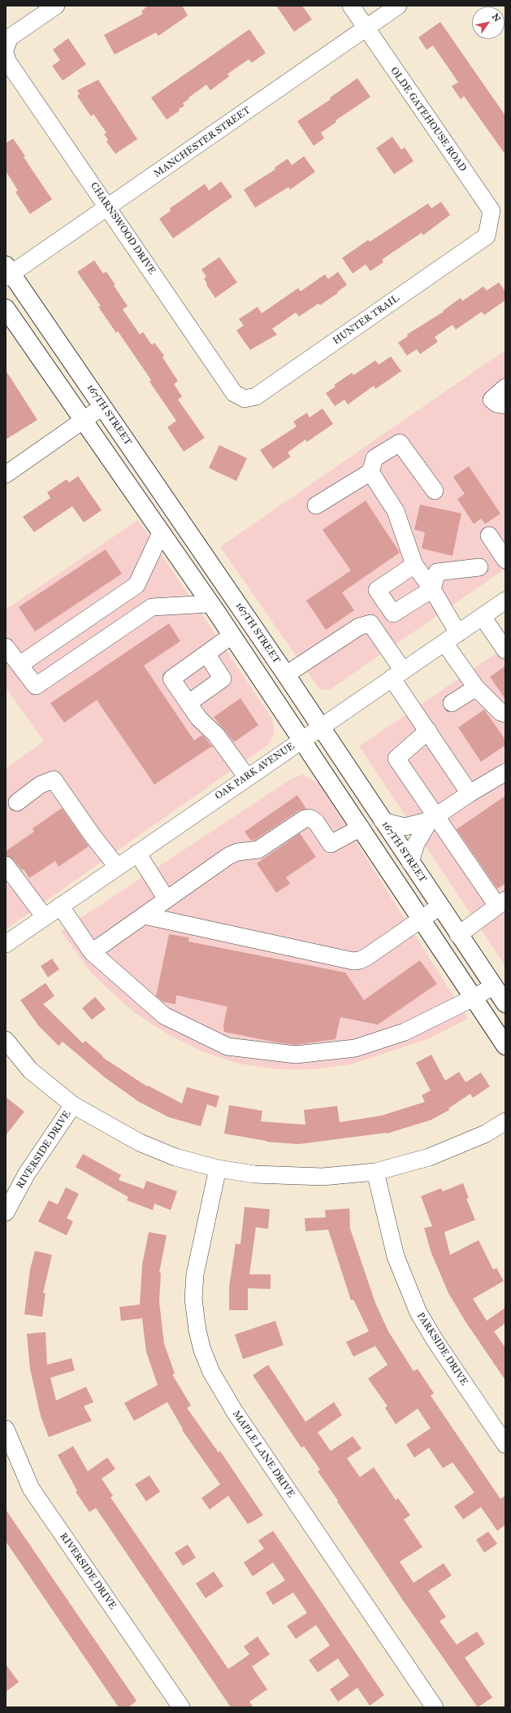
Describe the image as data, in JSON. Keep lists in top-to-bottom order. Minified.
{"streets":{"main road":["167TH STREET"],"street":["OLDE GATEHOUSE ROAD","MANCHESTER STREET","CHARNSWOOD DRIVE","HUNTER TRAIL","OAK PARK AVENUE","RIVERSIDE DRIVE","PARKSIDE DRIVE","MAPLE LANE DRIVE"]},"crossings":[["OLDE GATEHOUSE ROAD","MANCHESTER STREET"],["OLDE GATEHOUSE ROAD","HUNTER TRAIL"],["MANCHESTER STREET","CHARNSWOOD DRIVE"],["MANCHESTER STREET","167TH STREET"],["CHARNSWOOD DRIVE","HUNTER TRAIL"],["167TH STREET","OAK PARK AVENUE"]],"north":"top right"}
